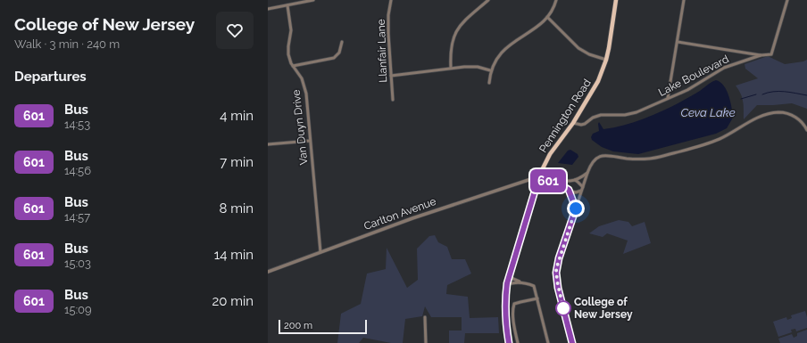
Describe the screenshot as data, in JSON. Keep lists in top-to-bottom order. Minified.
{"streets":{"main road":["Pennington Road"],"street":["Llanfair Lane","Lake Boulevard","Van Duyn Drive","Carlton Avenue"]},"crossings":[["Lake Boulevard","Pennington Road"],["Pennington Road","Carlton Avenue"],["Van Duyn Drive","Carlton Avenue"]],"water":["Ceva Lake"],"places":["College of New Jersey"],"lines":["bus line 601"],"scale_bar":"200 m","page":{"heading":[["College of New Jersey","Walk · 3 min · 240 m"],"Departures"],"on_map":"601","list":[{"mark":"601","name":"Bus","note":"14:53","value":"4 min"},{"mark":"601","name":"Bus","note":"14:56","value":"7 min"},{"mark":"601","name":"Bus","note":"14:57","value":"8 min"},{"mark":"601","name":"Bus","note":"15:03","value":"14 min"},{"mark":"601","name":"Bus","note":"15:09","value":"20 min"}],"scale":"200 m"}}
